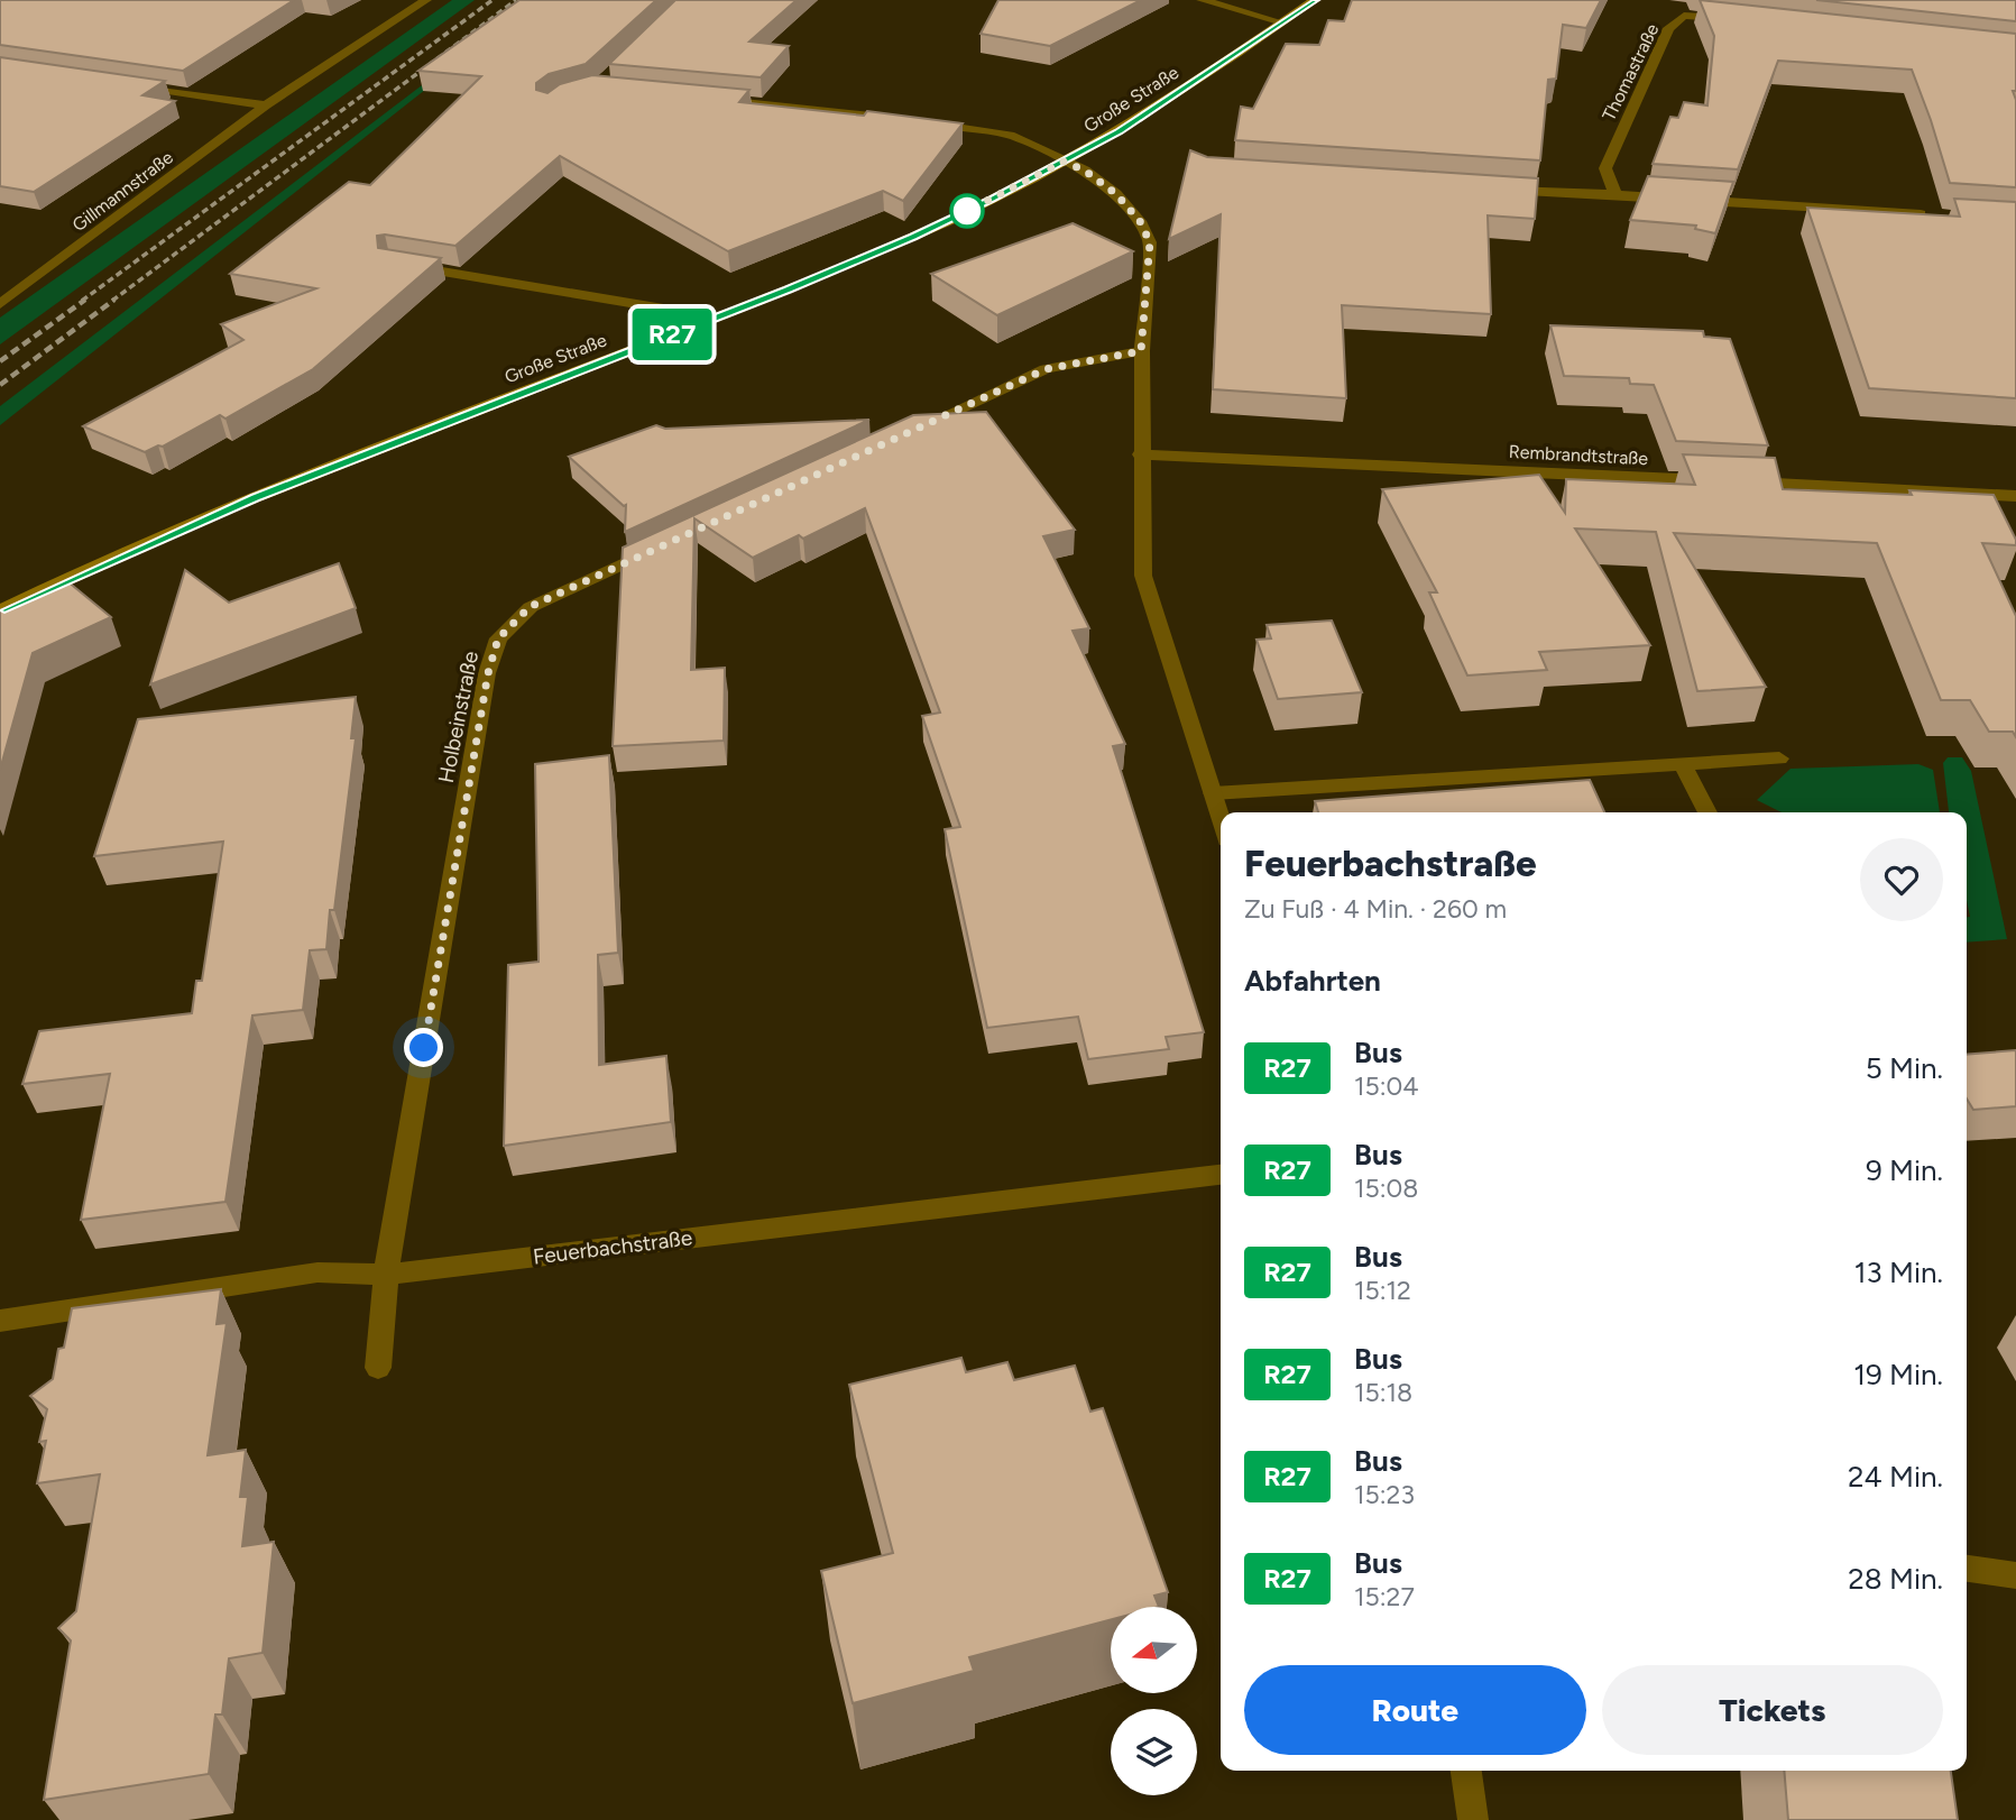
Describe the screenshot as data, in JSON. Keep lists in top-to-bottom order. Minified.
{"streets":{"main road":["Große Straße"],"street":["Thomastraße","Gillmannstraße","Rembrandtstraße","Holbeinstraße","Feuerbachstraße"]},"crossings":[["Holbeinstraße","Feuerbachstraße"]],"lines":["bus line R27"],"north":"left","page":{"on_map":"R27","heading":[["Feuerbachstraße","Zu Fuß · 4 Min. · 260 m"],"Abfahrten"],"list":[{"mark":"R27","name":"Bus","note":"15:04","value":"5 Min."},{"mark":"R27","name":"Bus","note":"15:08","value":"9 Min."},{"mark":"R27","name":"Bus","note":"15:12","value":"13 Min."},{"mark":"R27","name":"Bus","note":"15:18","value":"19 Min."},{"mark":"R27","name":"Bus","note":"15:23","value":"24 Min."},{"mark":"R27","name":"Bus","note":"15:27","value":"28 Min."}],"buttons":["Route","Tickets"]}}
